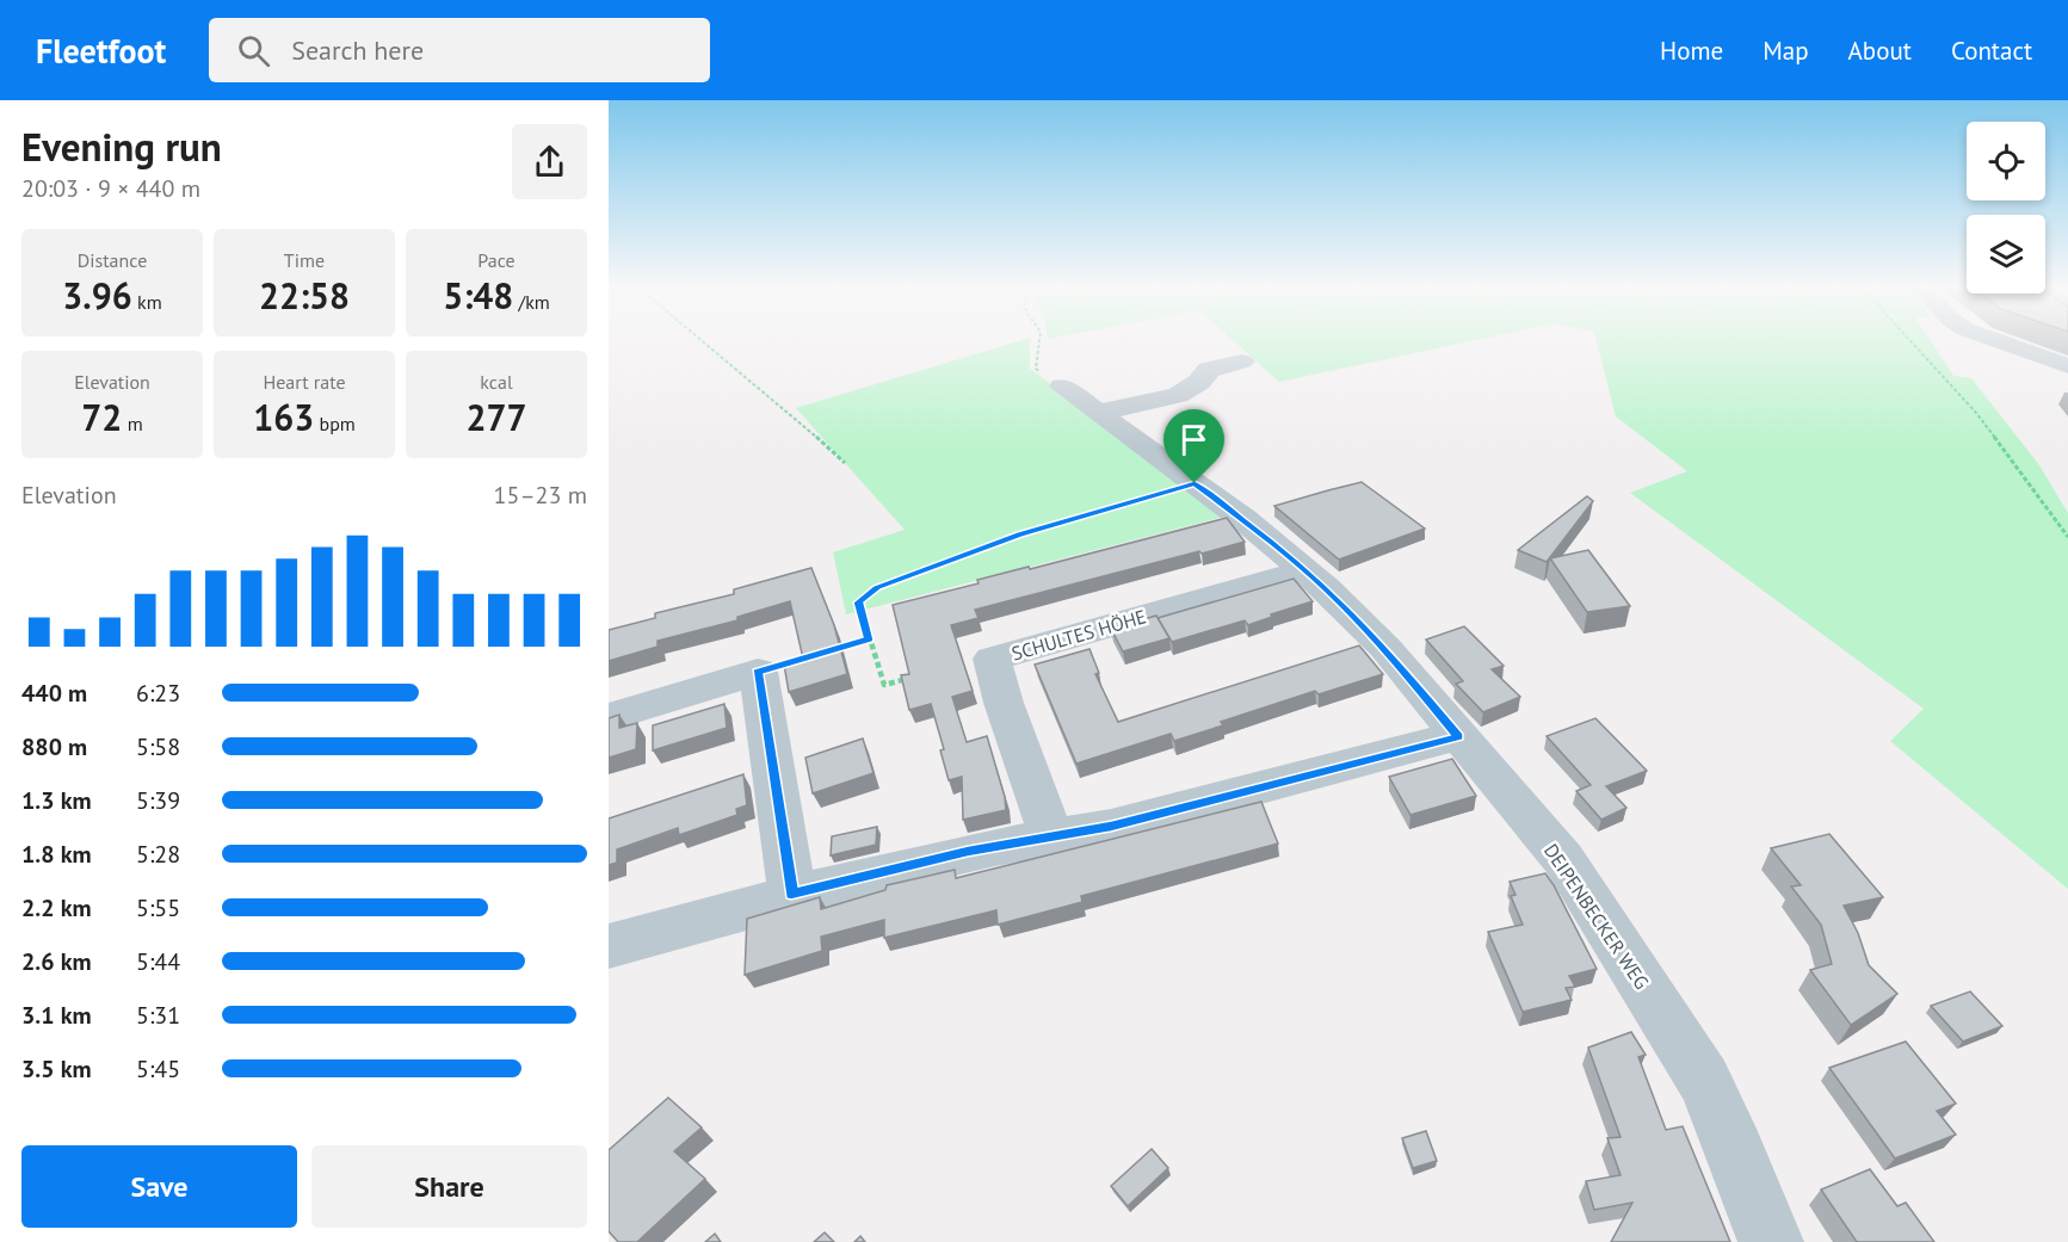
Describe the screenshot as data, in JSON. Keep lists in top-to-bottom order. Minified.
{"streets":{"street":["SCHULTES HÖHE","DEIPENBECKER WEG"]},"crossings":[["SCHULTES HÖHE","DEIPENBECKER WEG"]],"page":{"header":"Fleetfoot","search":"Search here","nav":["Home","Map","About","Contact"],"heading":["Evening run","20:03 · 9 × 440 m"],"stats":[["Distance","3.96 km"],["Time","22:58"],["Pace","5:48 /km"],["Elevation","72 m"],["Heart rate","163 bpm"],["kcal","277"]],"chart":["Elevation","15–23 m"],"list":[{"name":"440 m","note":"6:23"},{"name":"880 m","note":"5:58"},{"name":"1.3 km","note":"5:39"},{"name":"1.8 km","note":"5:28"},{"name":"2.2 km","note":"5:55"},{"name":"2.6 km","note":"5:44"},{"name":"3.1 km","note":"5:31"},{"name":"3.5 km","note":"5:45"}],"buttons":["Save","Share"]}}
